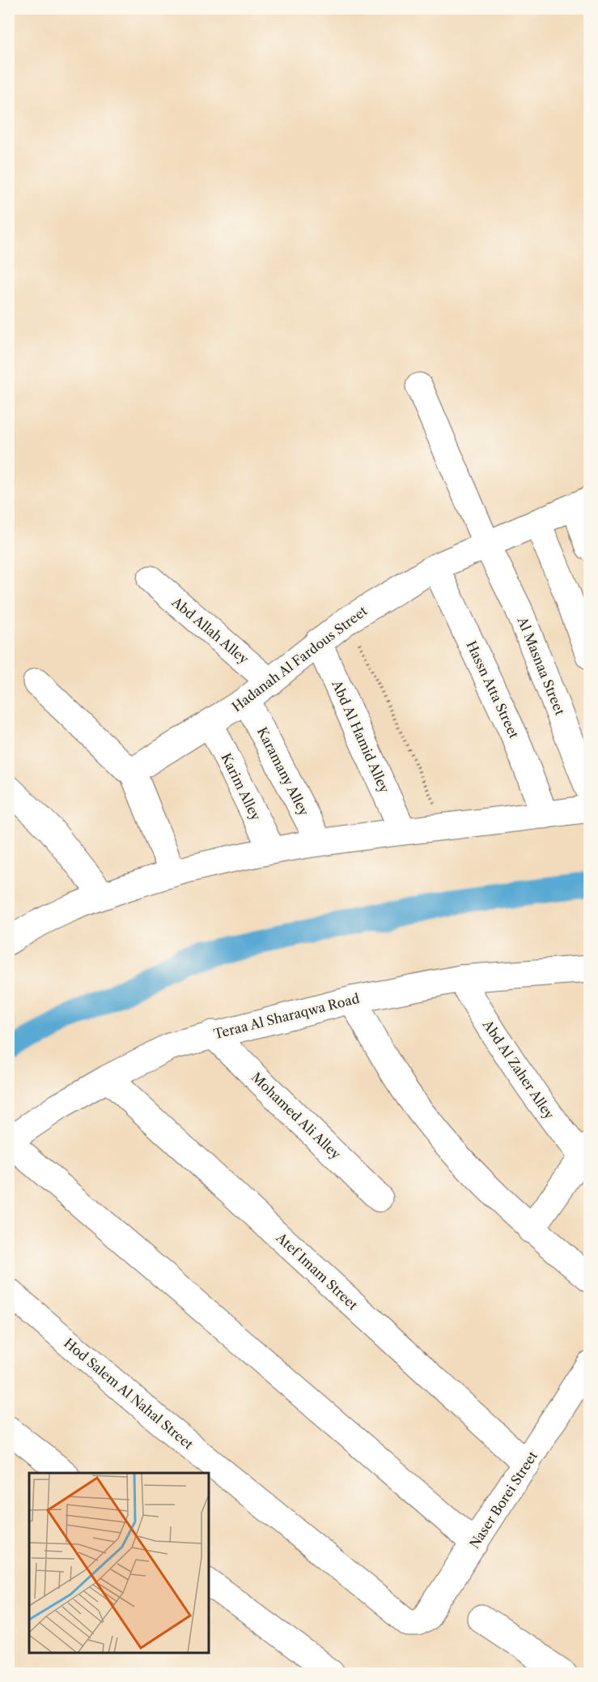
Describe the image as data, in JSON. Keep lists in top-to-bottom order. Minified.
{"streets":{"street":["Abd Allah Alley","Hadanah Al Fardous Street","Al Masnaa Street","Hassn Atta Street","Abd Al Hamid Alley","Karamany Alley","Karim Alley","Teraa Al Sharaqwa Road","Abd Al Zaher Alley","Mohamed Ali Alley","Atef Imam Street","Hod Salem Al Nahal Street","Naser Borei Street"]},"crossings":[["Abd Allah Alley","Hadanah Al Fardous Street"],["Hadanah Al Fardous Street","Al Masnaa Street"],["Hadanah Al Fardous Street","Hassn Atta Street"],["Hadanah Al Fardous Street","Abd Al Hamid Alley"],["Hadanah Al Fardous Street","Karamany Alley"],["Hadanah Al Fardous Street","Karim Alley"],["Teraa Al Sharaqwa Road","Abd Al Zaher Alley"],["Teraa Al Sharaqwa Road","Mohamed Ali Alley"],["Teraa Al Sharaqwa Road","Atef Imam Street"],["Atef Imam Street","Naser Borei Street"],["Hod Salem Al Nahal Street","Naser Borei Street"]]}
